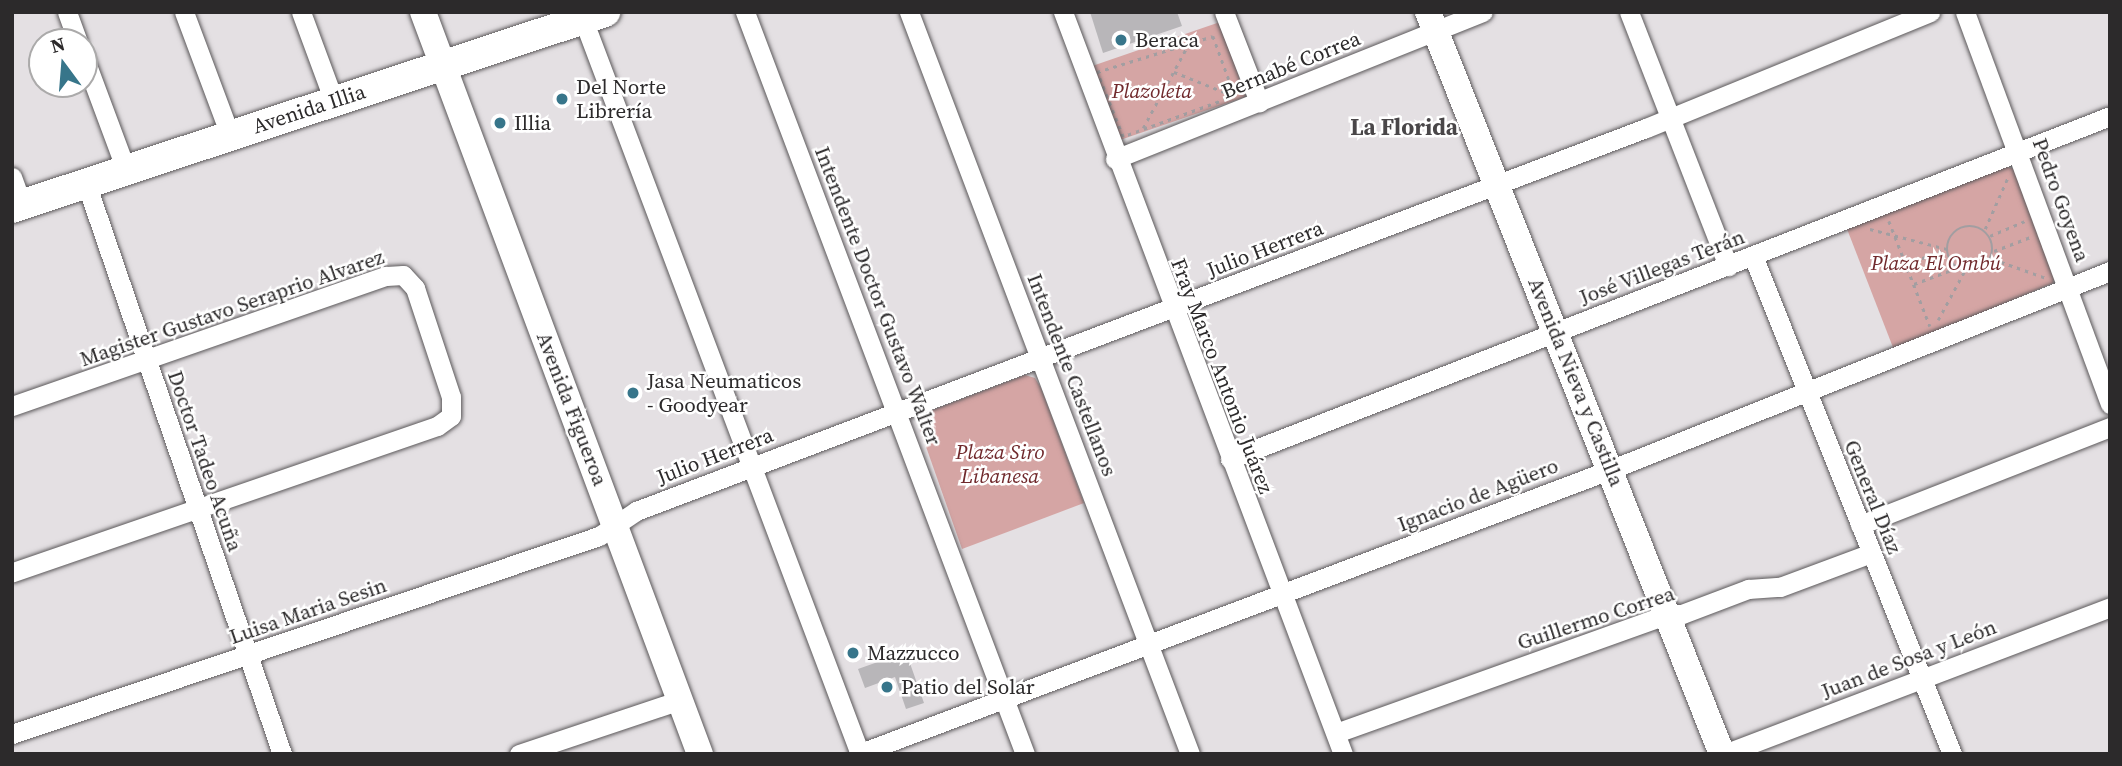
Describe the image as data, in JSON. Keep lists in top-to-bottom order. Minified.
{"streets":{"main road":["Avenida Illia"],"street":["Bernabé Correa","Pedro Goyena","Julio Herrera","José Villegas Terán","Intendente Doctor Gustavo Walter","Magister Gustavo Seraprio Alvarez","Intendente Castellanos","Fray Marco Antonio Juárez","Avenida Nieva y Castilla","Avenida Figueroa","Doctor Tadeo Acuña","Ignacio de Agüero","General Díaz","Luisa Maria Sesin","Guillermo Correa","Juan de Sosa y León"]},"crossings":[["Bernabé Correa","Fray Marco Antonio Juárez"],["Bernabé Correa","Avenida Nieva y Castilla"],["Avenida Illia","Avenida Figueroa"],["Avenida Illia","Doctor Tadeo Acuña"],["Pedro Goyena","José Villegas Terán"],["Pedro Goyena","Ignacio de Agüero"],["Julio Herrera","Intendente Doctor Gustavo Walter"],["Julio Herrera","Intendente Castellanos"],["Julio Herrera","Fray Marco Antonio Juárez"],["Julio Herrera","Avenida Nieva y Castilla"],["Julio Herrera","Avenida Figueroa"],["Julio Herrera","Luisa Maria Sesin"],["José Villegas Terán","Fray Marco Antonio Juárez"],["José Villegas Terán","Avenida Nieva y Castilla"],["José Villegas Terán","General Díaz"],["Intendente Doctor Gustavo Walter","Ignacio de Agüero"],["Magister Gustavo Seraprio Alvarez","Doctor Tadeo Acuña"],["Intendente Castellanos","Ignacio de Agüero"],["Fray Marco Antonio Juárez","Ignacio de Agüero"],["Fray Marco Antonio Juárez","Guillermo Correa"],["Avenida Nieva y Castilla","Ignacio de Agüero"],["Avenida Nieva y Castilla","Guillermo Correa"],["Avenida Nieva y Castilla","Juan de Sosa y León"],["Avenida Figueroa","Luisa Maria Sesin"],["Doctor Tadeo Acuña","Luisa Maria Sesin"],["Ignacio de Agüero","General Díaz"],["General Díaz","Guillermo Correa"],["General Díaz","Juan de Sosa y León"]],"districts":["La Florida"],"parks":["Plazoleta","Plaza El Ombú","Plaza Siro Libanesa"],"places":["Beraca","Del Norte Librería","Illia","Jasa Neumaticos - Goodyear","Mazzucco","Patio del Solar"],"north":"top"}
